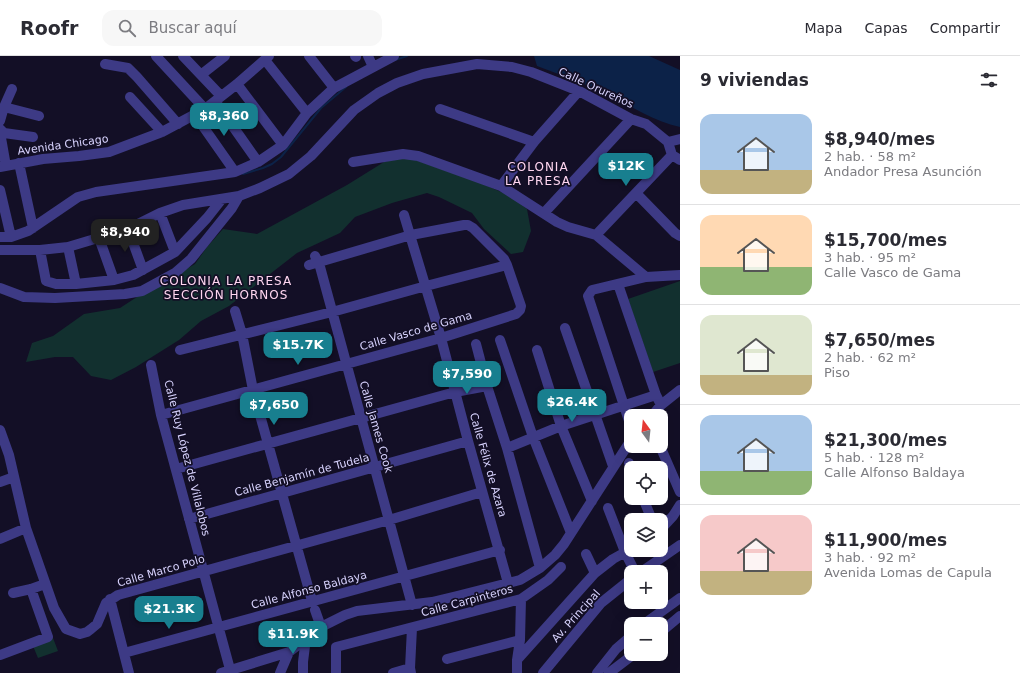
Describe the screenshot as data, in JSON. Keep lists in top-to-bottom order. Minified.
{"streets":{"street":["Calle Orureños","Avenida Chicago","Calle Vasco de Gama","Calle James Cook","Calle Ruy López de Villalobos","Calle Félix de Azara","Calle Benjamín de Tudela","Calle Marco Polo","Calle Alfonso Baldaya","Calle Carpinteros","Av. Principal"]},"crossings":[["Calle Vasco de Gama","Calle James Cook"],["Calle Vasco de Gama","Calle Ruy López de Villalobos"],["Calle Vasco de Gama","Calle Félix de Azara"],["Calle James Cook","Calle Félix de Azara"],["Calle James Cook","Calle Benjamín de Tudela"],["Calle James Cook","Calle Marco Polo"],["Calle James Cook","Calle Alfonso Baldaya"],["Calle Ruy López de Villalobos","Calle Benjamín de Tudela"],["Calle Ruy López de Villalobos","Calle Marco Polo"],["Calle Ruy López de Villalobos","Calle Alfonso Baldaya"],["Calle Félix de Azara","Calle Benjamín de Tudela"],["Calle Félix de Azara","Calle Marco Polo"],["Calle Félix de Azara","Calle Alfonso Baldaya"]],"districts":["COLONIA LA PRESA","COLONIA LA PRESA SECCIÓN HORNOS"],"north":"top","page":{"header":"Roofr","search":"Buscar aquí","nav":["Mapa","Capas","Compartir"],"heading":"9 viviendas","price":["$8,360","$12K","$8,940","$15.7K","$7,590","$26.4K","$7,650","$21.3K","$11.9K"],"list":[{"name":"$8,940/mes","note":"2 hab. · 58 m² · Andador Presa Asunción"},{"name":"$15,700/mes","note":"3 hab. · 95 m² · Calle Vasco de Gama"},{"name":"$7,650/mes","note":"2 hab. · 62 m² · Piso"},{"name":"$21,300/mes","note":"5 hab. · 128 m² · Calle Alfonso Baldaya"},{"name":"$11,900/mes","note":"3 hab. · 92 m² · Avenida Lomas de Capula"}],"map_buttons":["+","−"]}}
